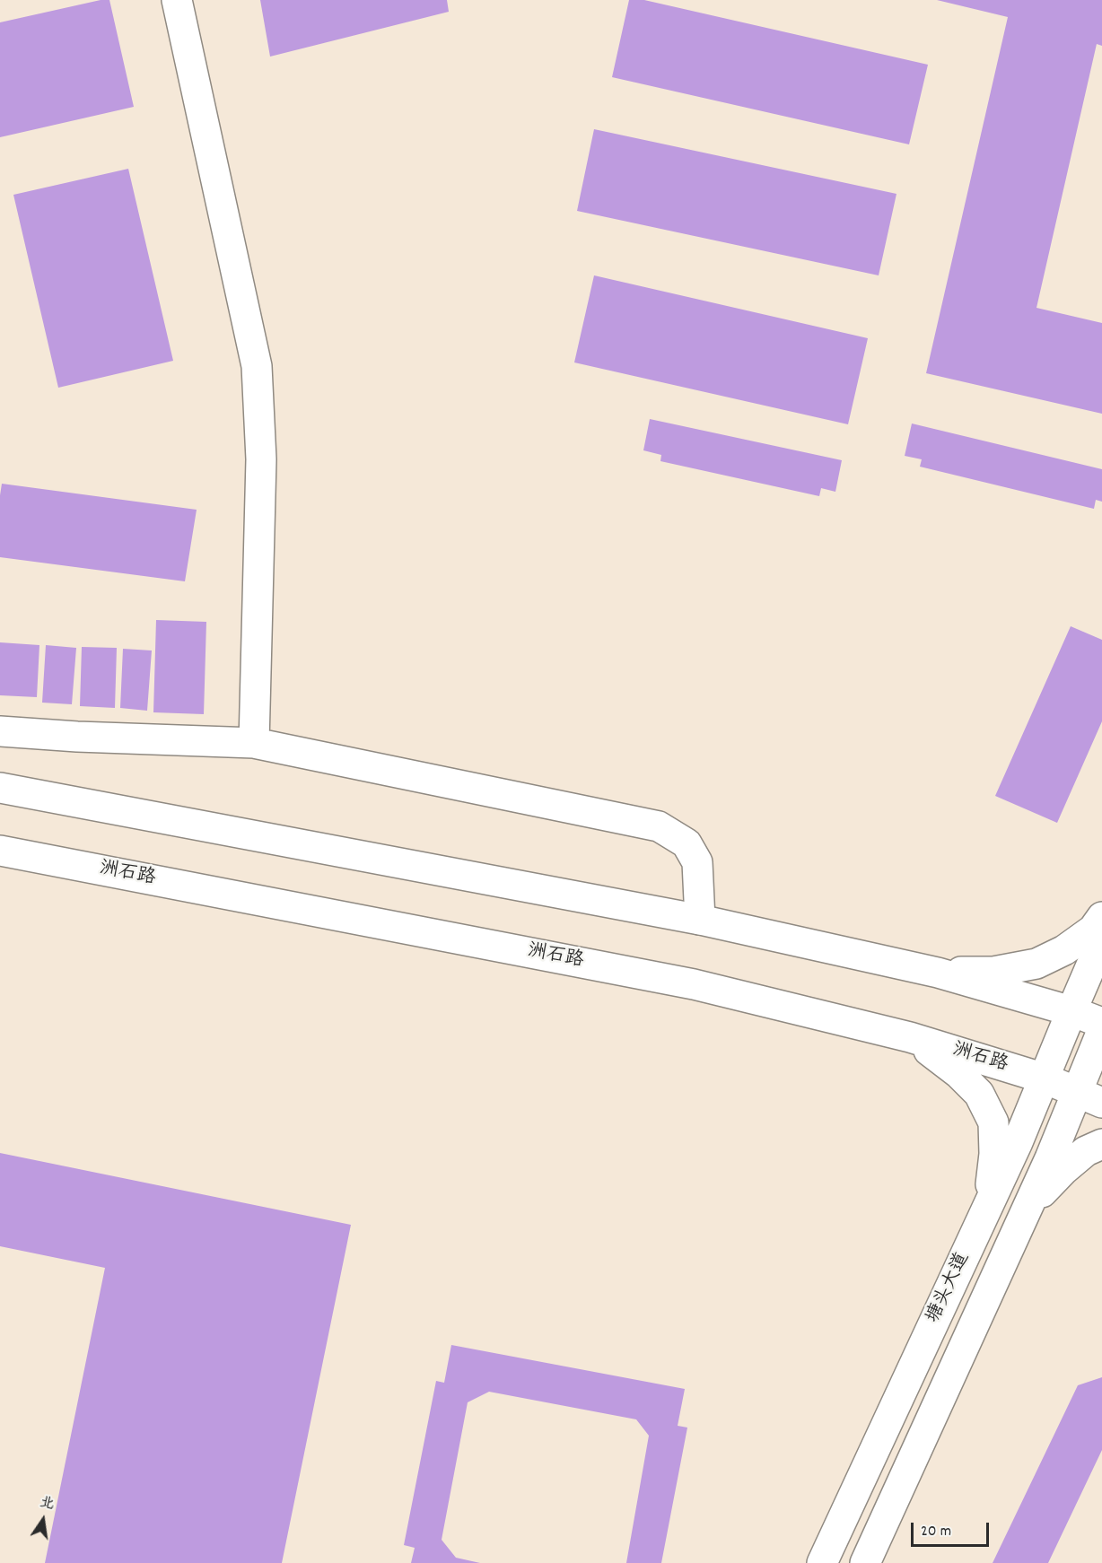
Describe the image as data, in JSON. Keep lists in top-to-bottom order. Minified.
{"streets":{"main road":["洲石路","塘头大道"]},"crossings":[["洲石路","塘头大道"]],"scale_bar":"20 m","north":"top"}
